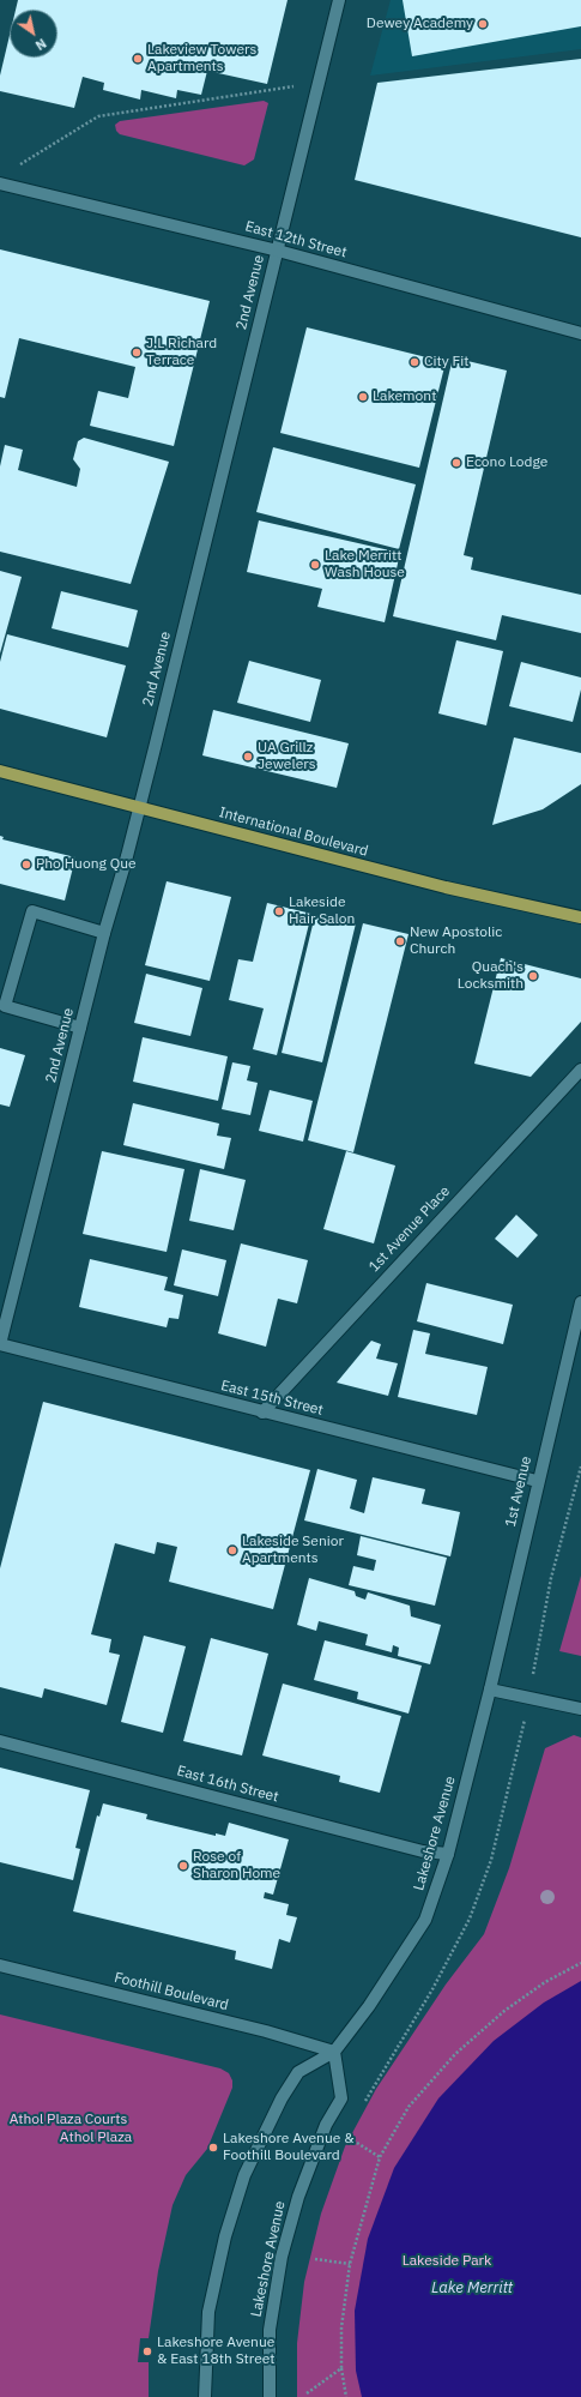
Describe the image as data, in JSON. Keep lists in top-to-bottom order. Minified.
{"streets":{"main road":["East 12th Street","2nd Avenue","International Boulevard","1st Avenue Place","East 15th Street","1st Avenue","East 16th Street","Lakeshore Avenue","Foothill Boulevard"]},"crossings":[["East 12th Street","2nd Avenue"],["2nd Avenue","International Boulevard"],["2nd Avenue","East 15th Street"],["1st Avenue Place","East 15th Street"],["East 15th Street","1st Avenue"],["1st Avenue","Lakeshore Avenue"],["East 16th Street","Lakeshore Avenue"],["Lakeshore Avenue","Foothill Boulevard"]],"water":["Lake Merritt"],"parks":["Athol Plaza Courts","Athol Plaza","Lakeside Park"],"places":["Dewey Academy","Lakeview Towers Apartments","J.L Richard Terrace","City Fit","Lakemont","Econo Lodge","Lake Merritt Wash House","UA Grillz Jewelers","Pho Huong Que","Lakeside Hair Salon","New Apostolic Church","Quach's Locksmith","Lakeside Senior Apartments","Rose of Sharon Home","Lakeshore Avenue & Foothill Boulevard","Lakeshore Avenue & East 18th Street"],"north":"bottom right"}
